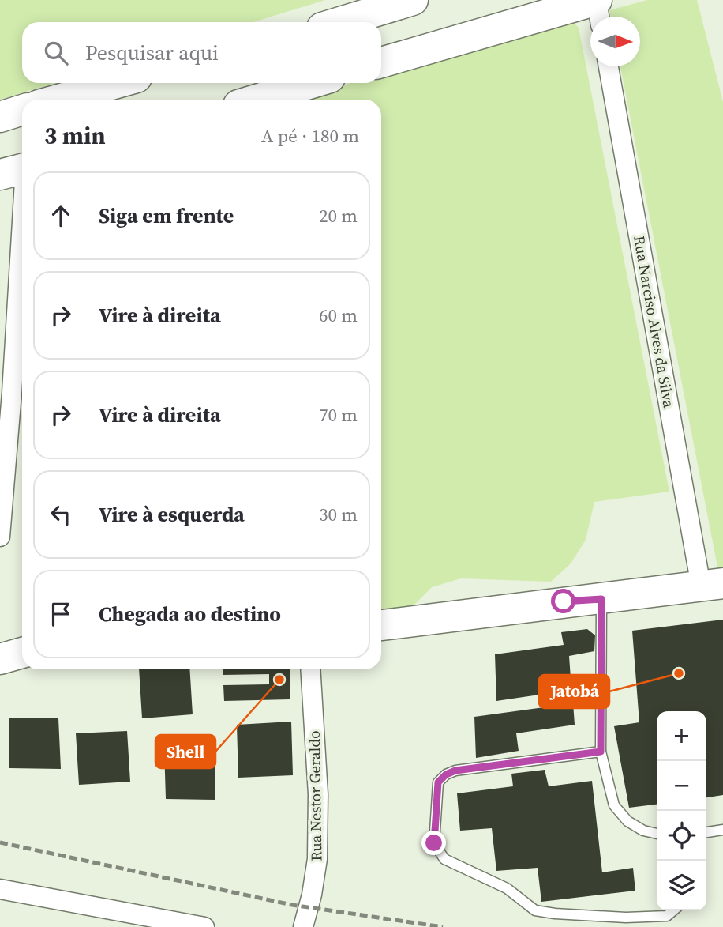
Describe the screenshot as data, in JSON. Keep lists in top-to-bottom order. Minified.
{"streets":{"street":["Rua Narciso Alves da Silva","Rua Nestor Geraldo"]},"places":["Jatobá","Shell"],"north":"right","page":{"search":"Pesquisar aqui","heading":["3 min","A pé · 180 m"],"list":[["Siga em frente","20 m"],["Vire à direita","60 m"],["Vire à direita","70 m"],["Vire à esquerda","30 m"],"Chegada ao destino"],"map_buttons":["+","−"]}}
